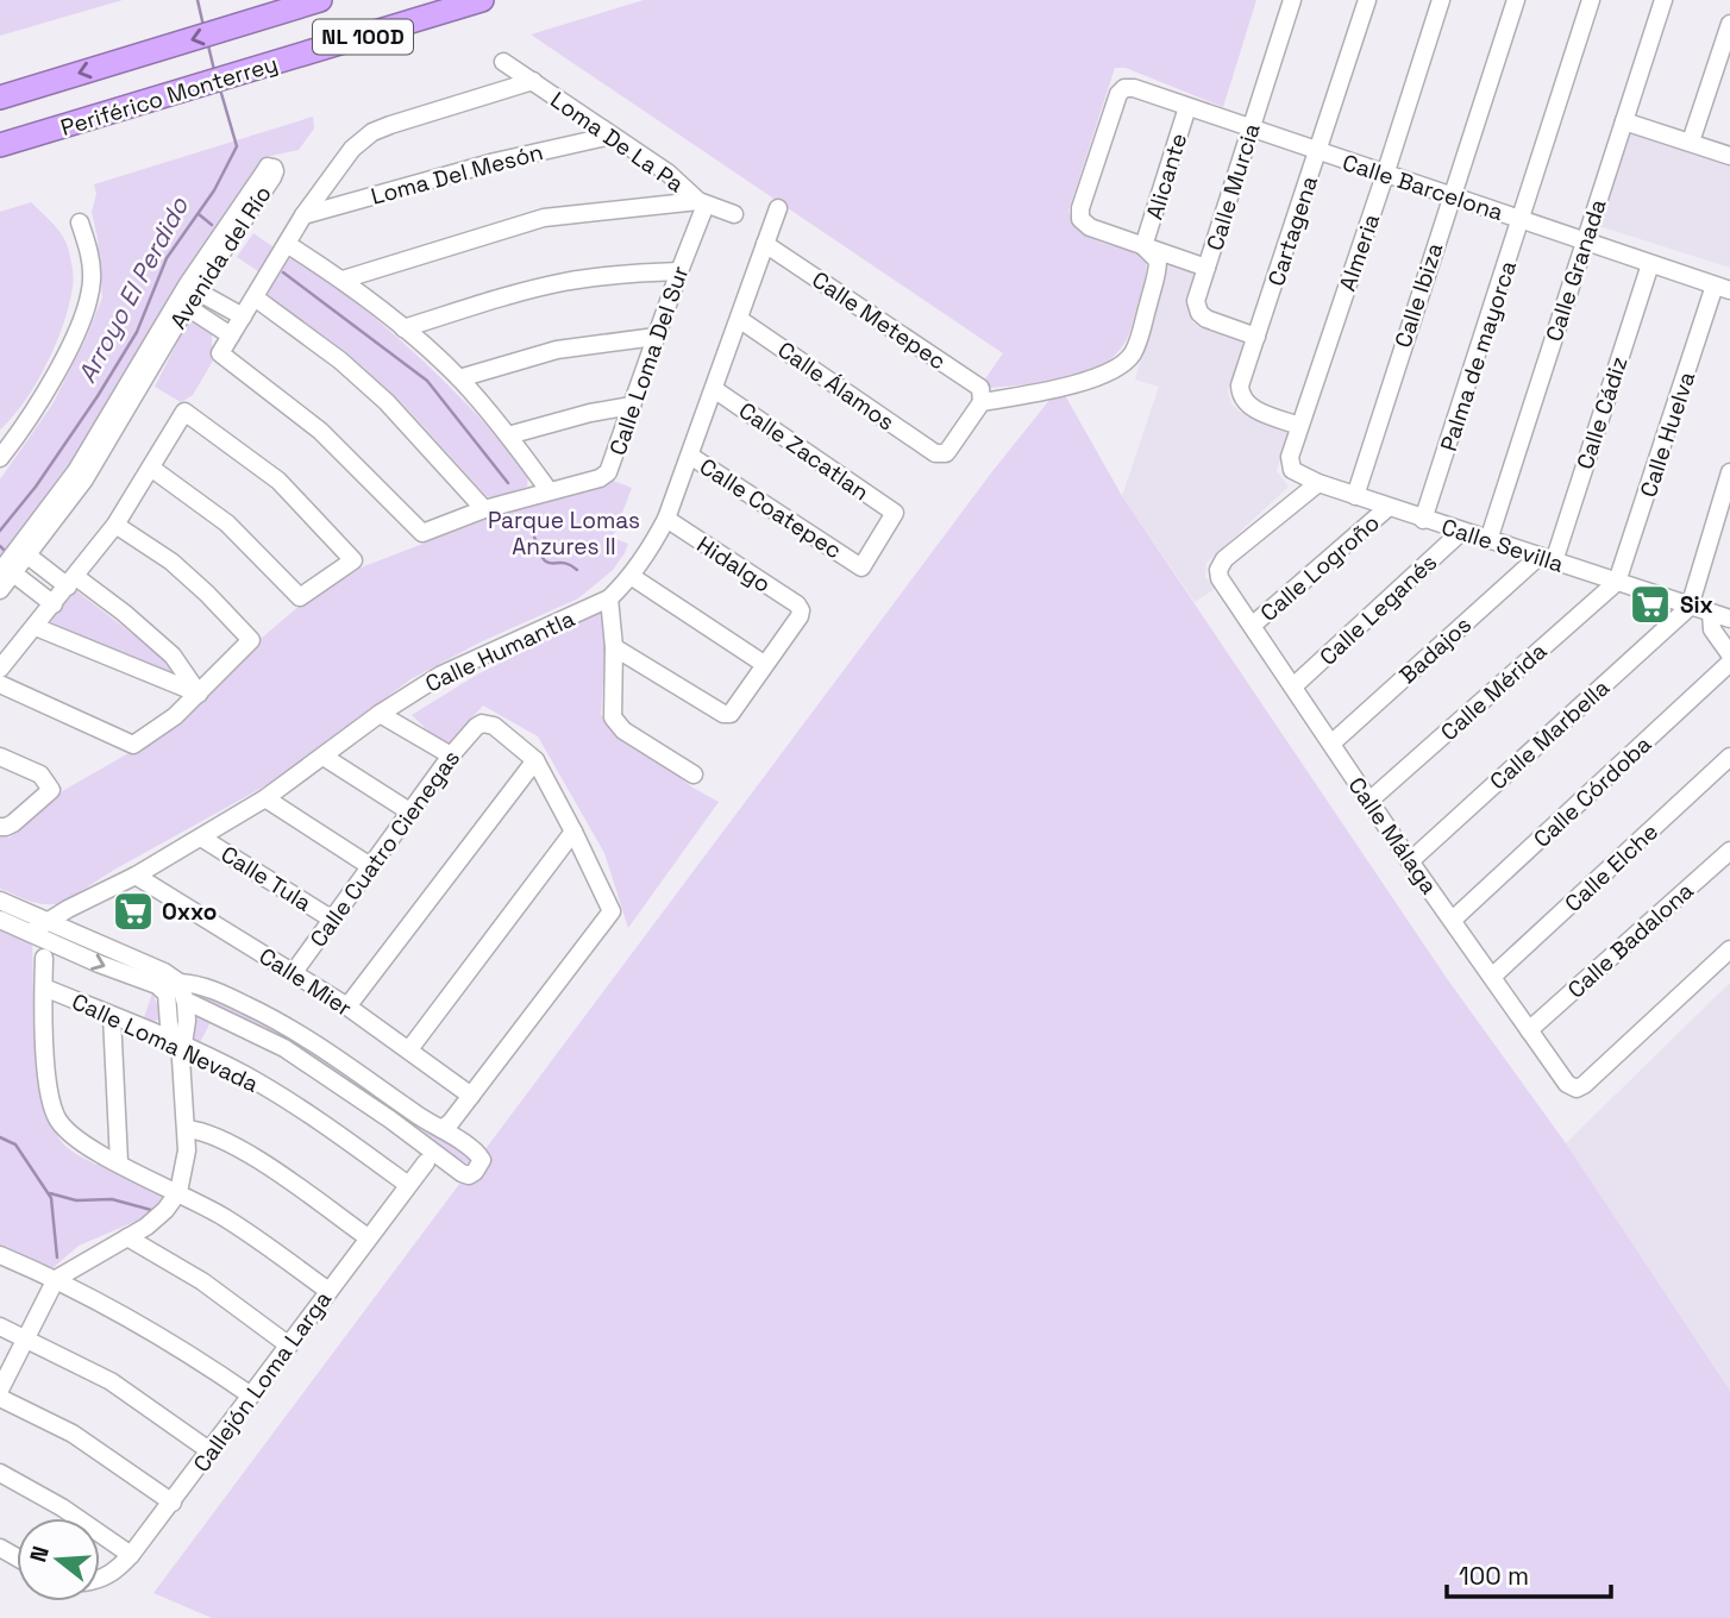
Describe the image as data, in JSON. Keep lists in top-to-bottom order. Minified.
{"streets":{"highway":["NL 100D","Periférico Monterrey"],"street":["Loma De La Pa","Loma Del Mesón","Alicante","Calle Murcia","Calle Barcelona","Cartagena","Almeria","Avenida del Río","Calle Granada","Calle Ibiza","Calle Metepec","Palma de mayorca","Calle Loma Del Sur","Calle Álamos","Calle Cádiz","Calle Huelva","Calle Zacatlan","Calle Coatepec","Calle Sevilla","Hidalgo","Calle Logroño","Calle Leganés","Badajos","Calle Humantla","Calle Mérida","Calle Marbella","Calle Córdoba","Calle Málaga","Calle Cuatro Cienegas","Calle Elche","Calle Tula","Calle Badalona","Calle Mier","Calle Loma Nevada","Callejón Loma Larga"]},"crossings":[["Loma De La Pa","Loma Del Mesón"],["Loma De La Pa","Calle Loma Del Sur"],["Alicante","Calle Barcelona"],["Calle Murcia","Calle Barcelona"],["Calle Murcia","Cartagena"],["Calle Barcelona","Cartagena"],["Calle Barcelona","Almeria"],["Calle Barcelona","Calle Granada"],["Calle Barcelona","Calle Ibiza"],["Calle Barcelona","Palma de mayorca"],["Calle Barcelona","Calle Cádiz"],["Calle Barcelona","Calle Huelva"],["Cartagena","Almeria"],["Almeria","Calle Sevilla"],["Calle Granada","Calle Sevilla"],["Calle Ibiza","Calle Sevilla"],["Calle Metepec","Calle Álamos"],["Calle Metepec","Calle Humantla"],["Palma de mayorca","Calle Sevilla"],["Calle Álamos","Calle Humantla"],["Calle Cádiz","Calle Sevilla"],["Calle Cádiz","Badajos"],["Calle Huelva","Calle Sevilla"],["Calle Huelva","Calle Mérida"],["Calle Zacatlan","Calle Coatepec"],["Calle Zacatlan","Calle Humantla"],["Calle Coatepec","Calle Humantla"],["Calle Sevilla","Calle Logroño"],["Calle Sevilla","Calle Leganés"],["Calle Sevilla","Badajos"],["Calle Sevilla","Calle Mérida"],["Calle Sevilla","Calle Marbella"],["Calle Sevilla","Calle Málaga"],["Hidalgo","Calle Humantla"],["Calle Logroño","Calle Málaga"],["Calle Leganés","Calle Málaga"],["Badajos","Calle Málaga"],["Calle Humantla","Calle Tula"],["Calle Humantla","Calle Mier"],["Calle Mérida","Calle Málaga"],["Calle Marbella","Calle Málaga"],["Calle Córdoba","Calle Málaga"],["Calle Málaga","Calle Elche"],["Calle Málaga","Calle Badalona"],["Calle Cuatro Cienegas","Calle Tula"],["Calle Cuatro Cienegas","Calle Mier"],["Calle Loma Nevada","Callejón Loma Larga"]],"water":["Arroyo El Perdido"],"parks":["Parque Lomas Anzures II"],"places":{"supermarket":["Six","Oxxo"]},"scale_bar":"100 m","north":"left"}
